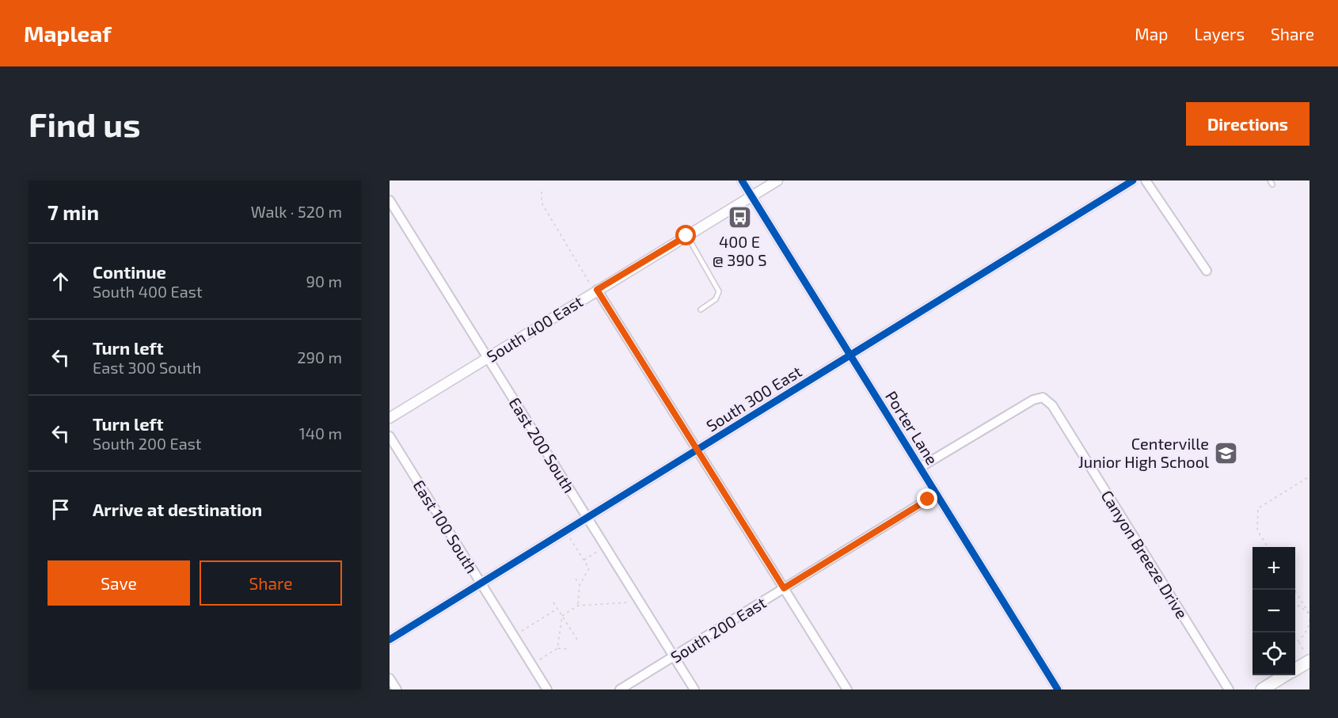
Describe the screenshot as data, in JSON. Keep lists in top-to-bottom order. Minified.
{"streets":{"street":["South 400 East","South 300 East","Porter Lane","East 200 South","East 100 South","Canyon Breeze Drive","South 200 East"]},"crossings":[["South 400 East","Porter Lane"],["South 400 East","East 200 South"],["South 300 East","Porter Lane"],["South 300 East","East 200 South"],["South 300 East","East 100 South"],["Porter Lane","Canyon Breeze Drive"],["Porter Lane","South 200 East"],["East 200 South","South 200 East"]],"places":{"bus stop":["400 E @ 390 S"],"school or university":["Centerville Junior High School"]},"page":{"header":"Mapleaf","nav":["Map","Layers","Share"],"buttons":["Directions",["Save","Share"]],"title":"Find us","heading":["7 min","Walk · 520 m"],"list":[["Continue","South 400 East","90 m"],["Turn left","East 300 South","290 m"],["Turn left","South 200 East","140 m"],"Arrive at destination"],"map_buttons":["+","−"]}}
